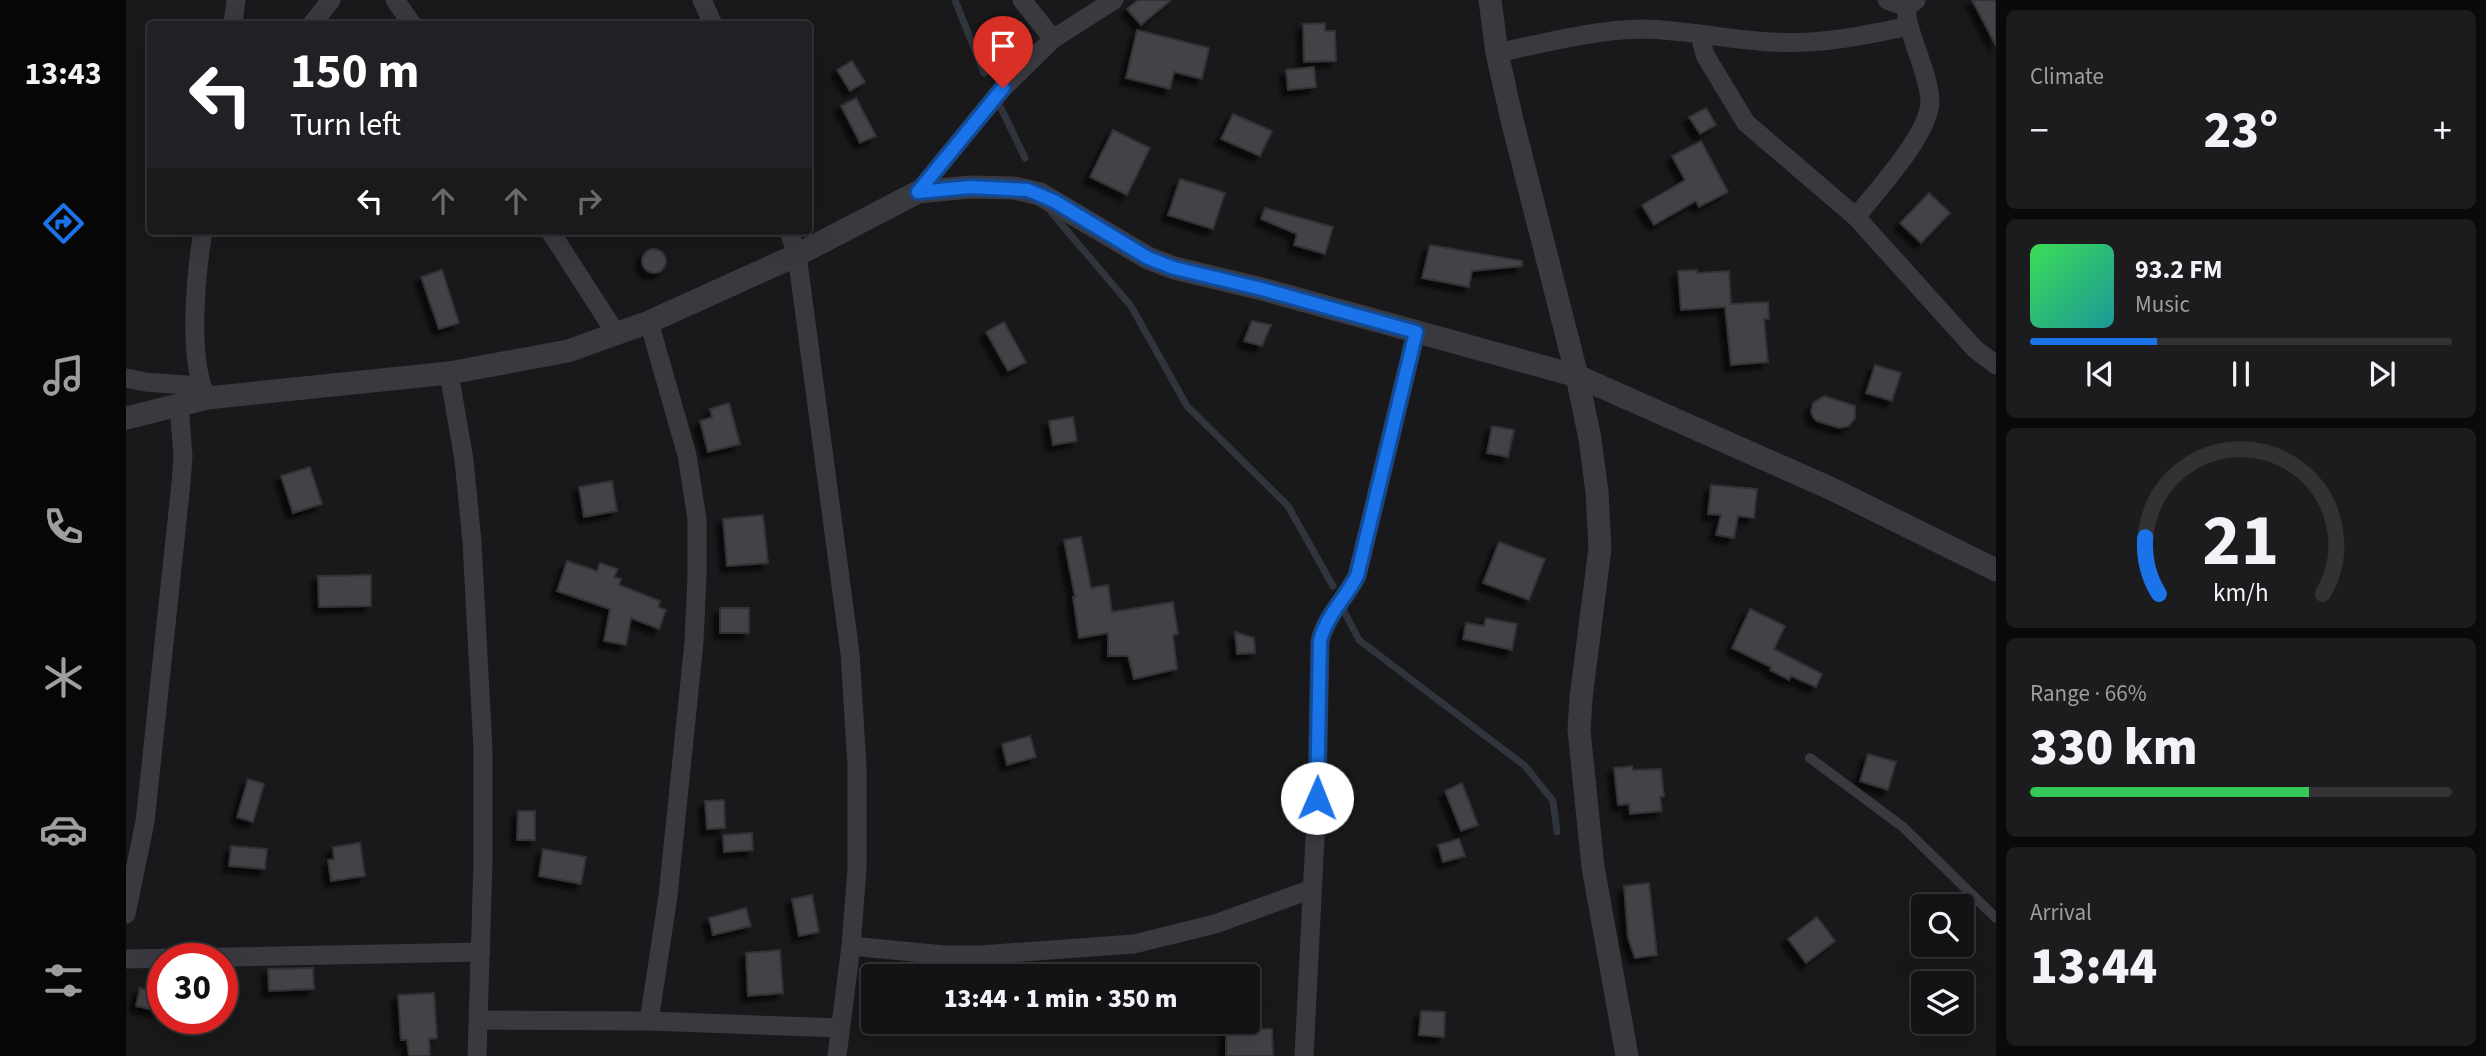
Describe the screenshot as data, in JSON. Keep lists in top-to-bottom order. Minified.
{"page":{"tabs":"13:43","tile":["Climate",["Range · 66%","330 km"],["Arrival","13:44"]],"turn":["150 m","Turn left"],"heat":["−","23°","+"],"song":["93.2 FM","Music"],"limit":"30","trip":"13:44 · 1 min · 350 m","gauge":["21","km/h"]}}
